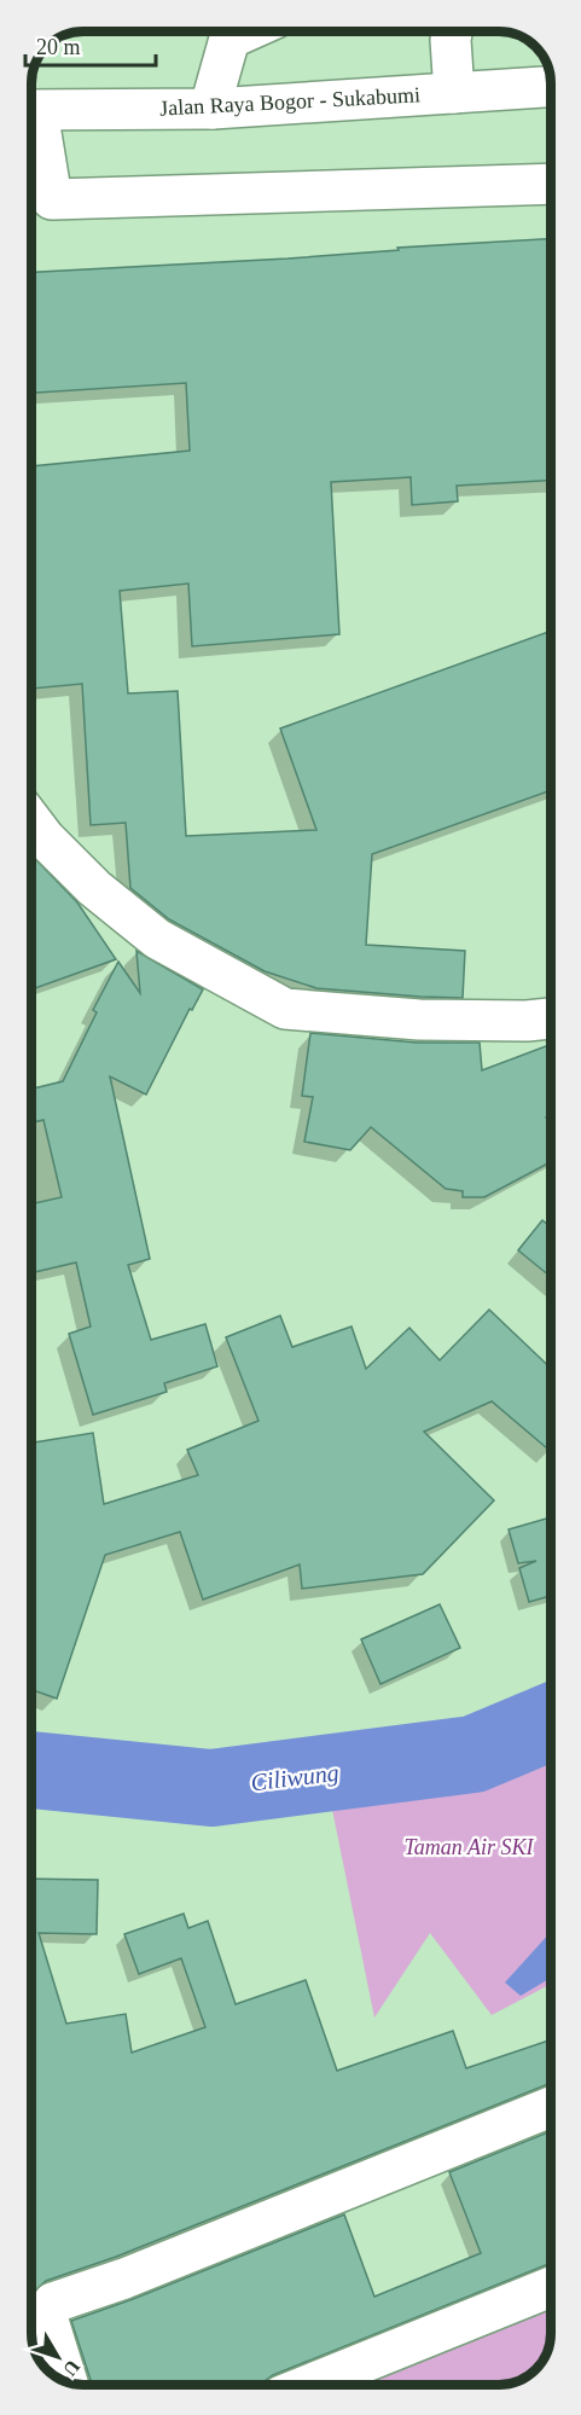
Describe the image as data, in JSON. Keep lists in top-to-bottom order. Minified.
{"streets":{"main road":["Jalan Raya Bogor - Sukabumi"]},"water":["Ciliwung"],"parks":["Taman Air SKI"],"scale_bar":"20 m","north":"bottom right"}
